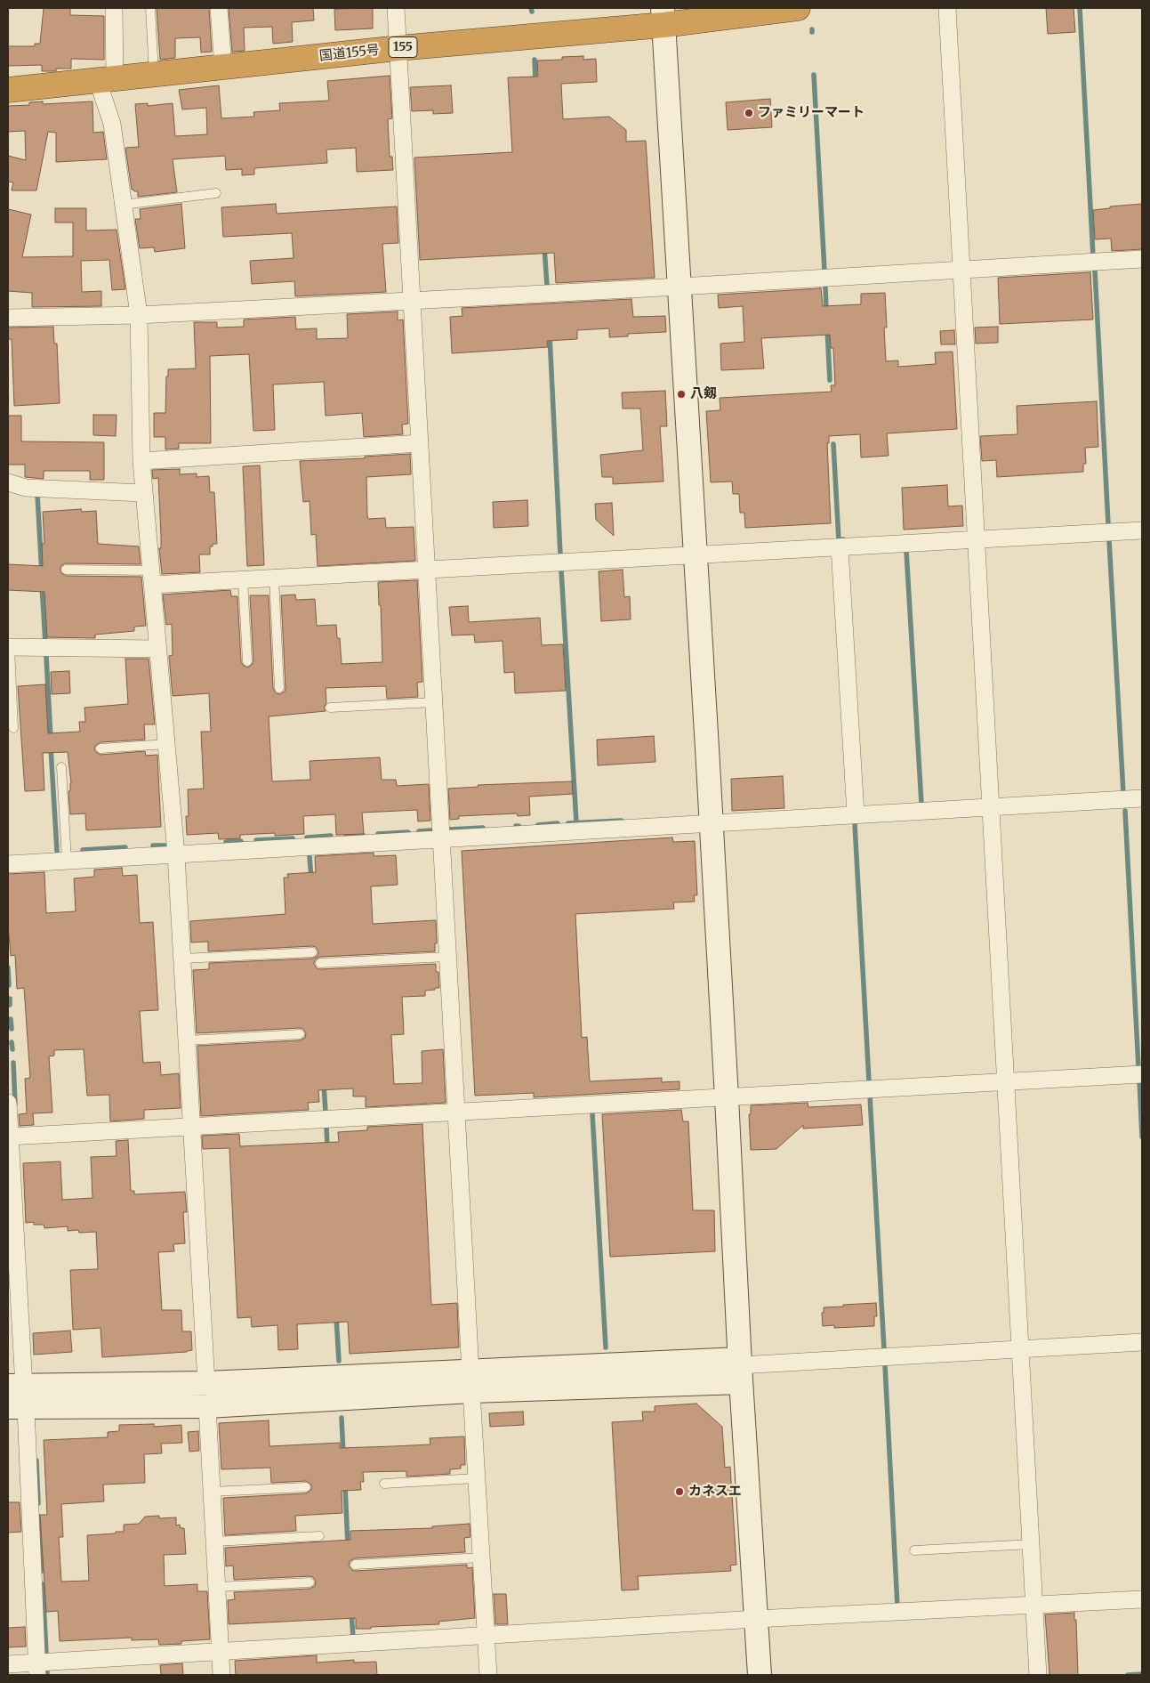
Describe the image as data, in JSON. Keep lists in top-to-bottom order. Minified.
{"streets":{"highway":["155","国道155号"]},"places":["ファミリーマート","八剱","カネスエ"]}
